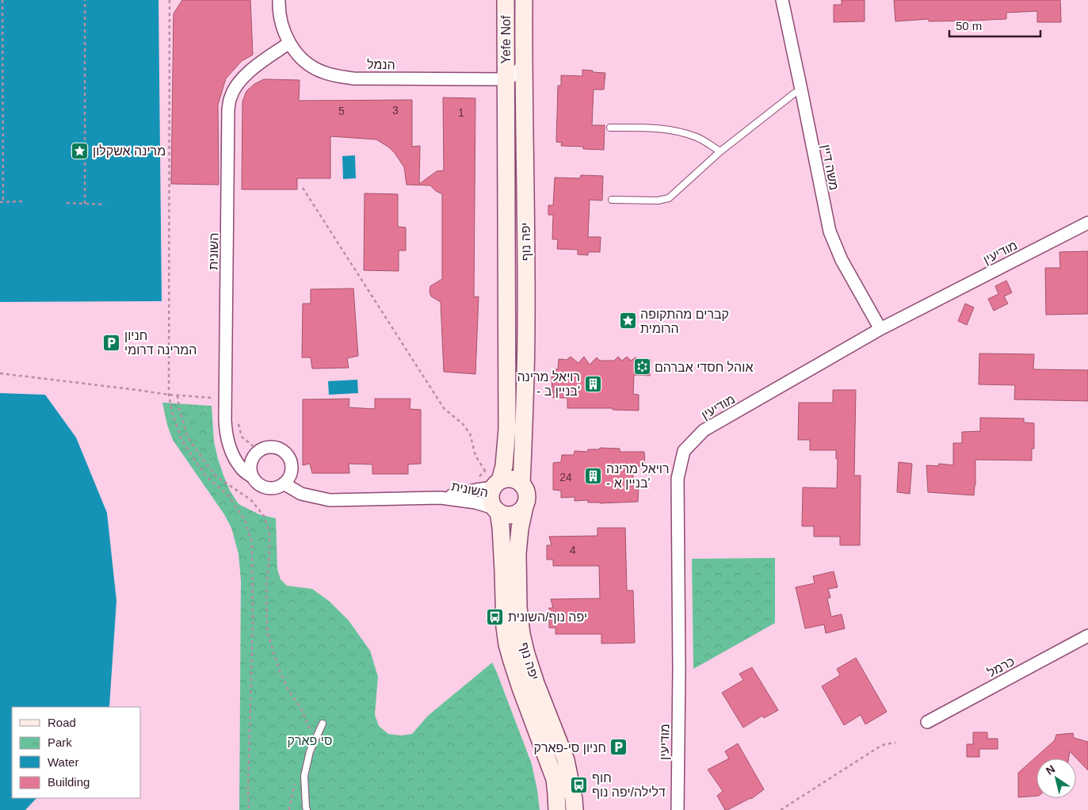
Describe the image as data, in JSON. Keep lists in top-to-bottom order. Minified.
{"streets":{"main road":["Yefe Nof","יפה נוף"],"street":["הנמל","משה דיין","השונית","מודיעין","כרמל"]},"crossings":[["Yefe Nof","הנמל"],["Yefe Nof","יפה נוף"],["הנמל","יפה נוף"],["הנמל","השונית"],["משה דיין","מודיעין"],["יפה נוף","השונית"]],"parks":["סי פארק"],"places":{"place":["מרינה אשקלון","קברים מהתקופה הרומית"],"parking":["חניון המרינה דרומי","חניון סי-פארק"],"synagogue":["אוהל חסדי אברהם"],"building":["רויאל מרינה - בניין ב'","רויאל מרינה - בניין א'"],"bus stop":["יפה נוף/השונית","חוף דלילה/יפה נוף"]},"house_numbers":["3","5","1","24","4"],"legend":["Road","Park","Water","Building"],"scale_bar":"50 m","north":"top left"}
